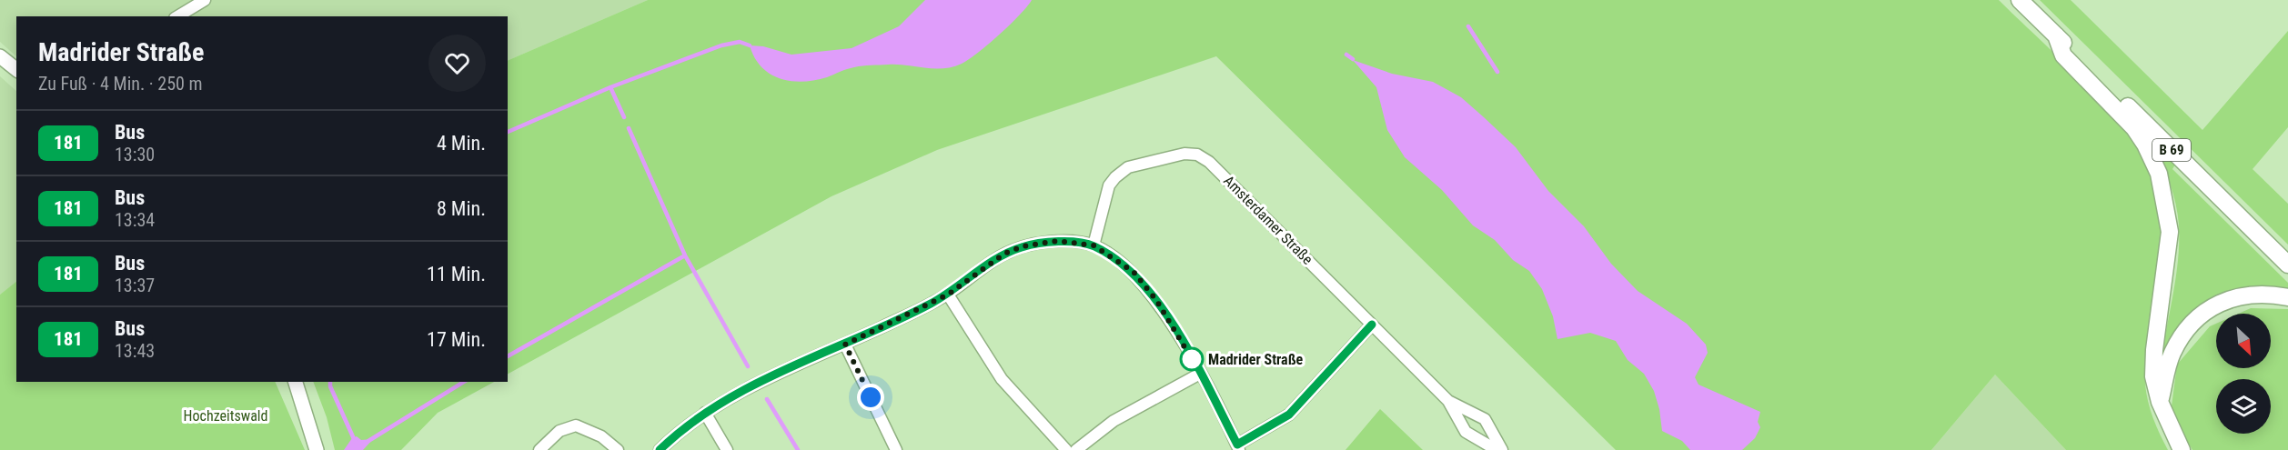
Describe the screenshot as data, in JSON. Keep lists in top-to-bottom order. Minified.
{"streets":{"main road":["B 69"],"street":["Amsterdamer Straße"]},"parks":["Hochzeitswald"],"places":["Madrider Straße"],"lines":["bus line 181"],"north":"bottom right","page":{"heading":["Madrider Straße","Zu Fuß · 4 Min. · 250 m"],"list":[{"mark":"181","name":"Bus","note":"13:30","value":"4 Min."},{"mark":"181","name":"Bus","note":"13:34","value":"8 Min."},{"mark":"181","name":"Bus","note":"13:37","value":"11 Min."},{"mark":"181","name":"Bus","note":"13:43","value":"17 Min."}]}}
